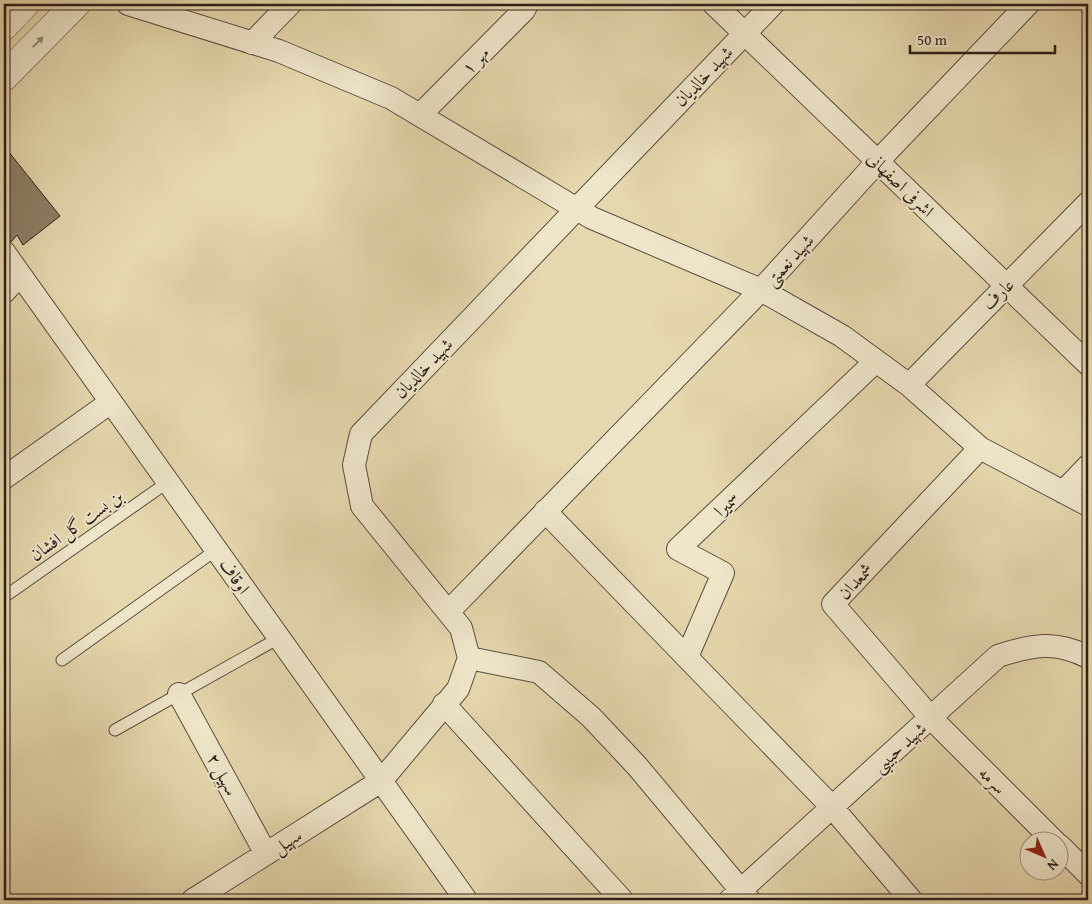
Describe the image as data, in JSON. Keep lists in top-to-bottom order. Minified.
{"streets":{"street":["مهر ۱","شهید خالدیان","اشرفی اصفهانی","شهید نعمتی","عارف","سمیرا","اوقاف","شمعدان","شهید حبیبی","سهیل ۲","سرمه","سهیل"],"lane":["بن بست گل افشان"]},"crossings":[["شهید خالدیان","اشرفی اصفهانی"],["شهید خالدیان","شهید نعمتی"],["اشرفی اصفهانی","شهید نعمتی"],["اشرفی اصفهانی","عارف"],["بن بست گل افشان","اوقاف"],["اوقاف","سهیل"],["شمعدان","شهید حبیبی"],["شمعدان","سرمه"],["شهید حبیبی","سرمه"],["سهیل ۲","سهیل"]],"scale_bar":"50 m","north":"bottom right"}
